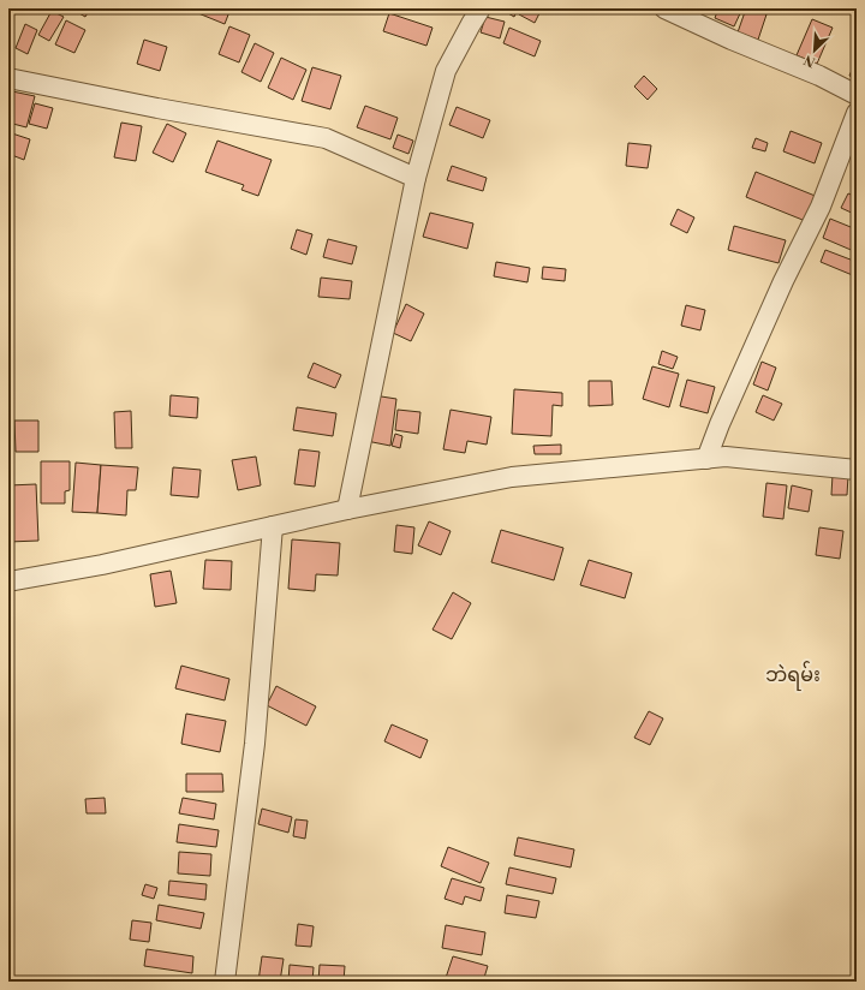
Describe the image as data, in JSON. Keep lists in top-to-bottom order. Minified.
{"districts":["ဘဲရမ်း"],"north":"bottom left"}
